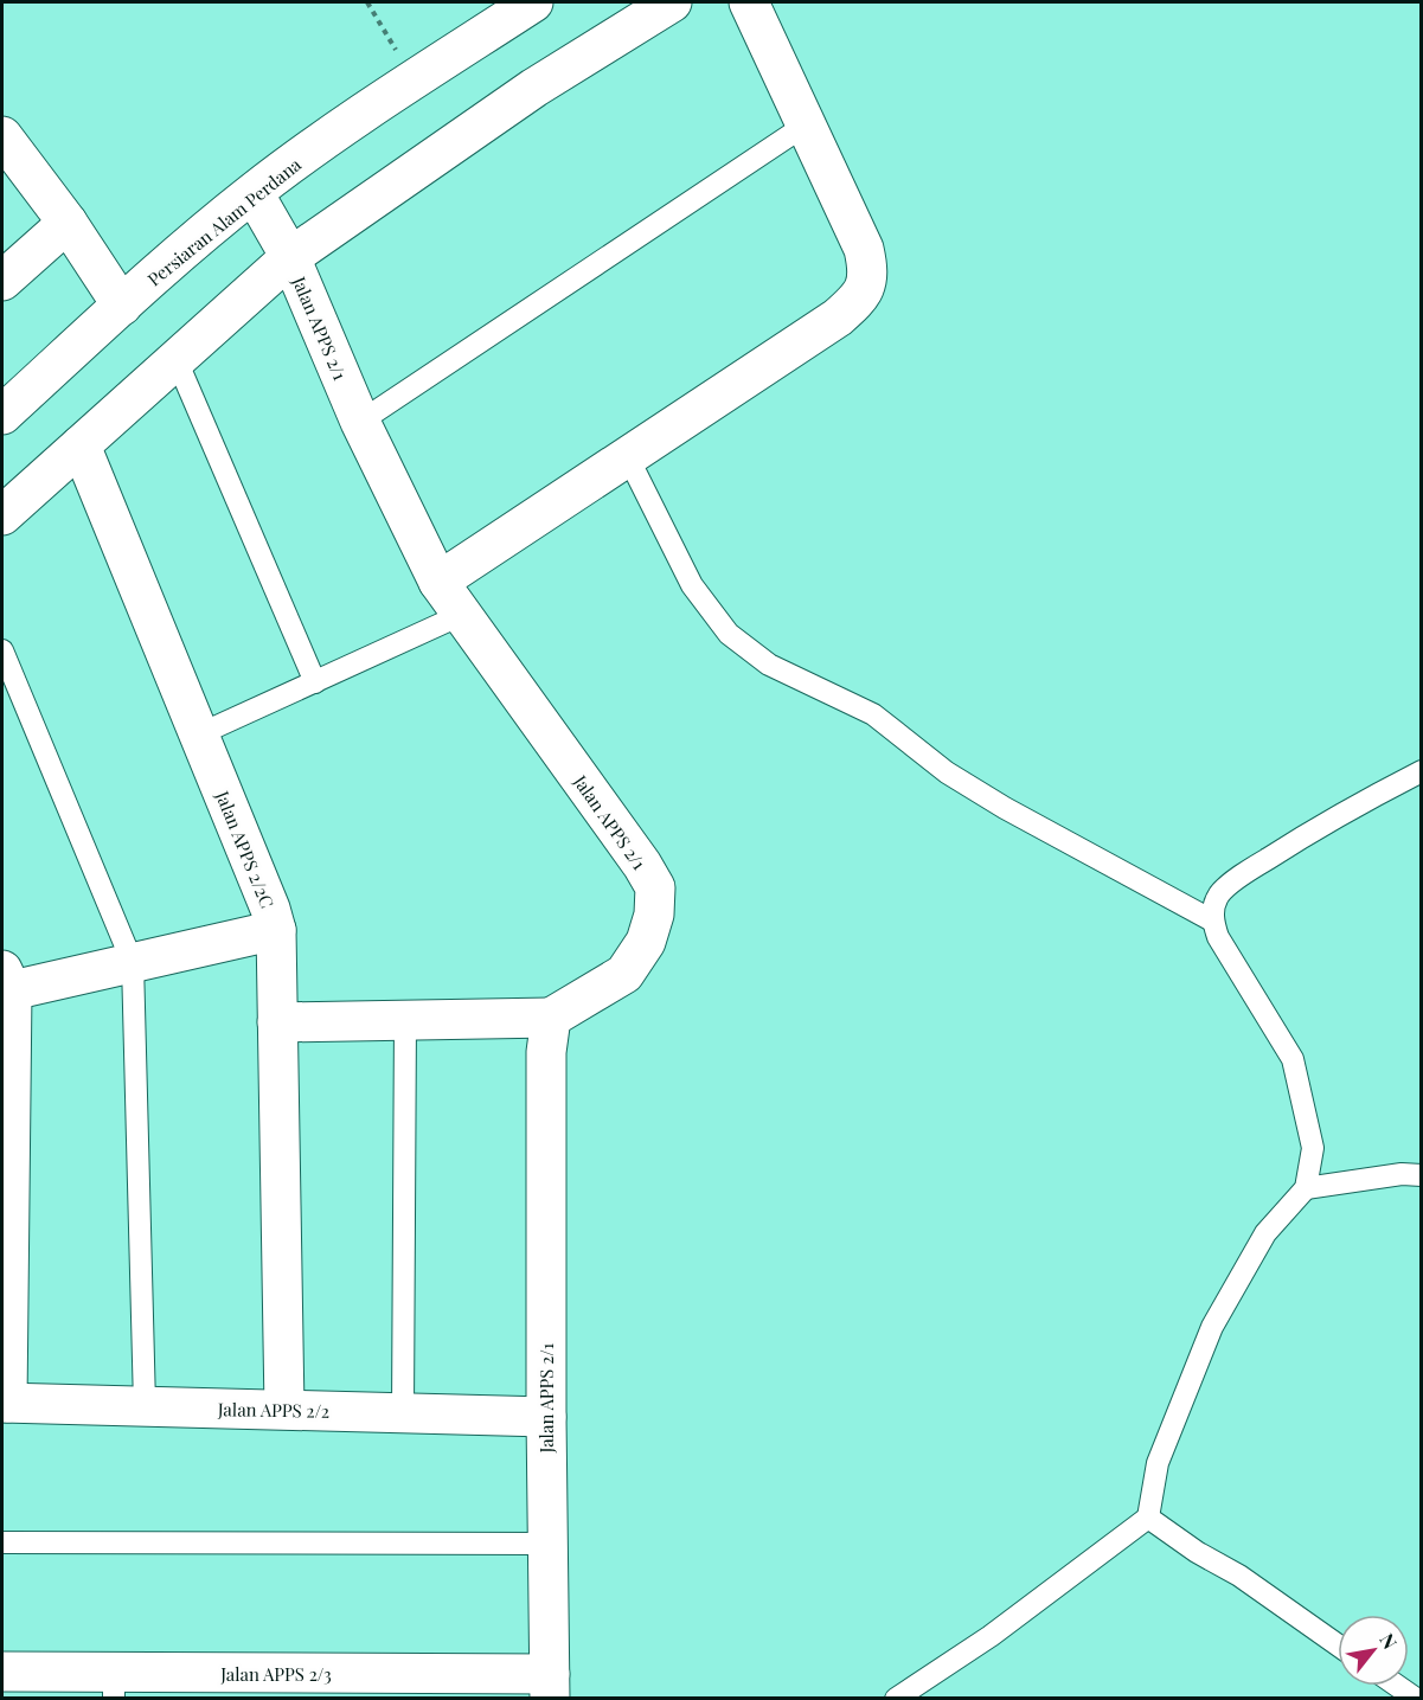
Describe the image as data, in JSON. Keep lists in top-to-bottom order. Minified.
{"streets":{"street":["Persiaran Alam Perdana","Jalan APPS 2/1","Jalan APPS 2/2C","Jalan APPS 2/2","Jalan APPS 2/3"]},"crossings":[["Persiaran Alam Perdana","Jalan APPS 2/1"],["Jalan APPS 2/1","Jalan APPS 2/2"],["Jalan APPS 2/1","Jalan APPS 2/3"],["Jalan APPS 2/2C","Jalan APPS 2/2"]],"north":"top right"}
